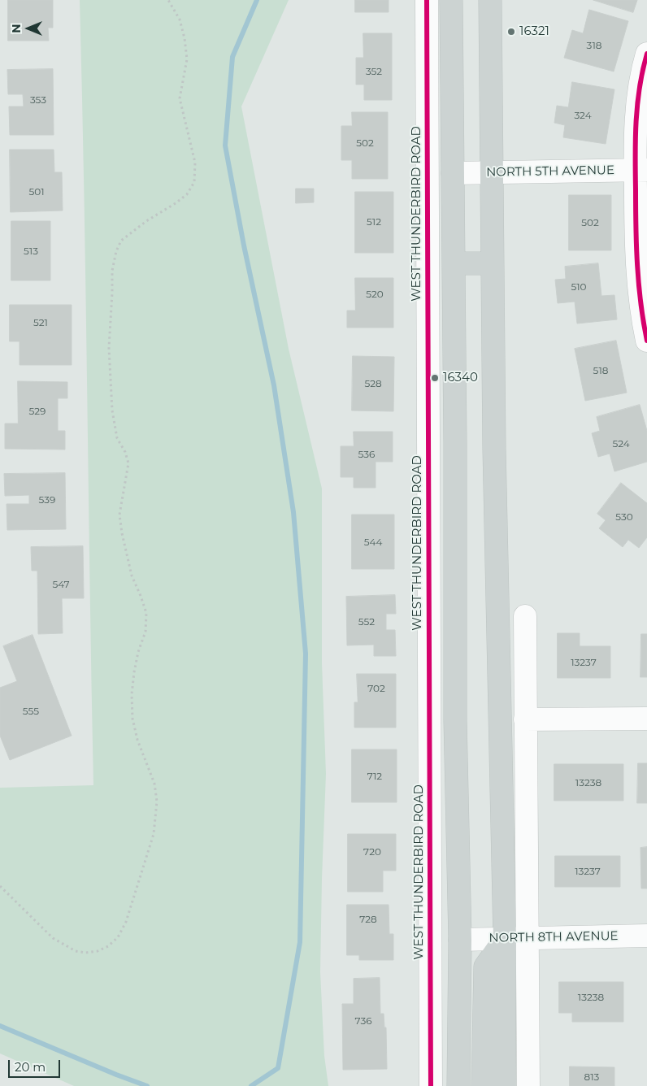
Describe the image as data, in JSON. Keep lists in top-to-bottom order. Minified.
{"streets":{"street":["NORTH 5TH AVENUE","WEST THUNDERBIRD ROAD","NORTH 8TH AVENUE"]},"places":["16321","16340"],"house_numbers":["318","352","353","324","502","501","512","502","513","510","520","521","518","528","529","524","536","539","530","544","547","552","13237","702","555","712","13238","720","13237","728","13238","736","813"],"scale_bar":"20 m","north":"left"}
